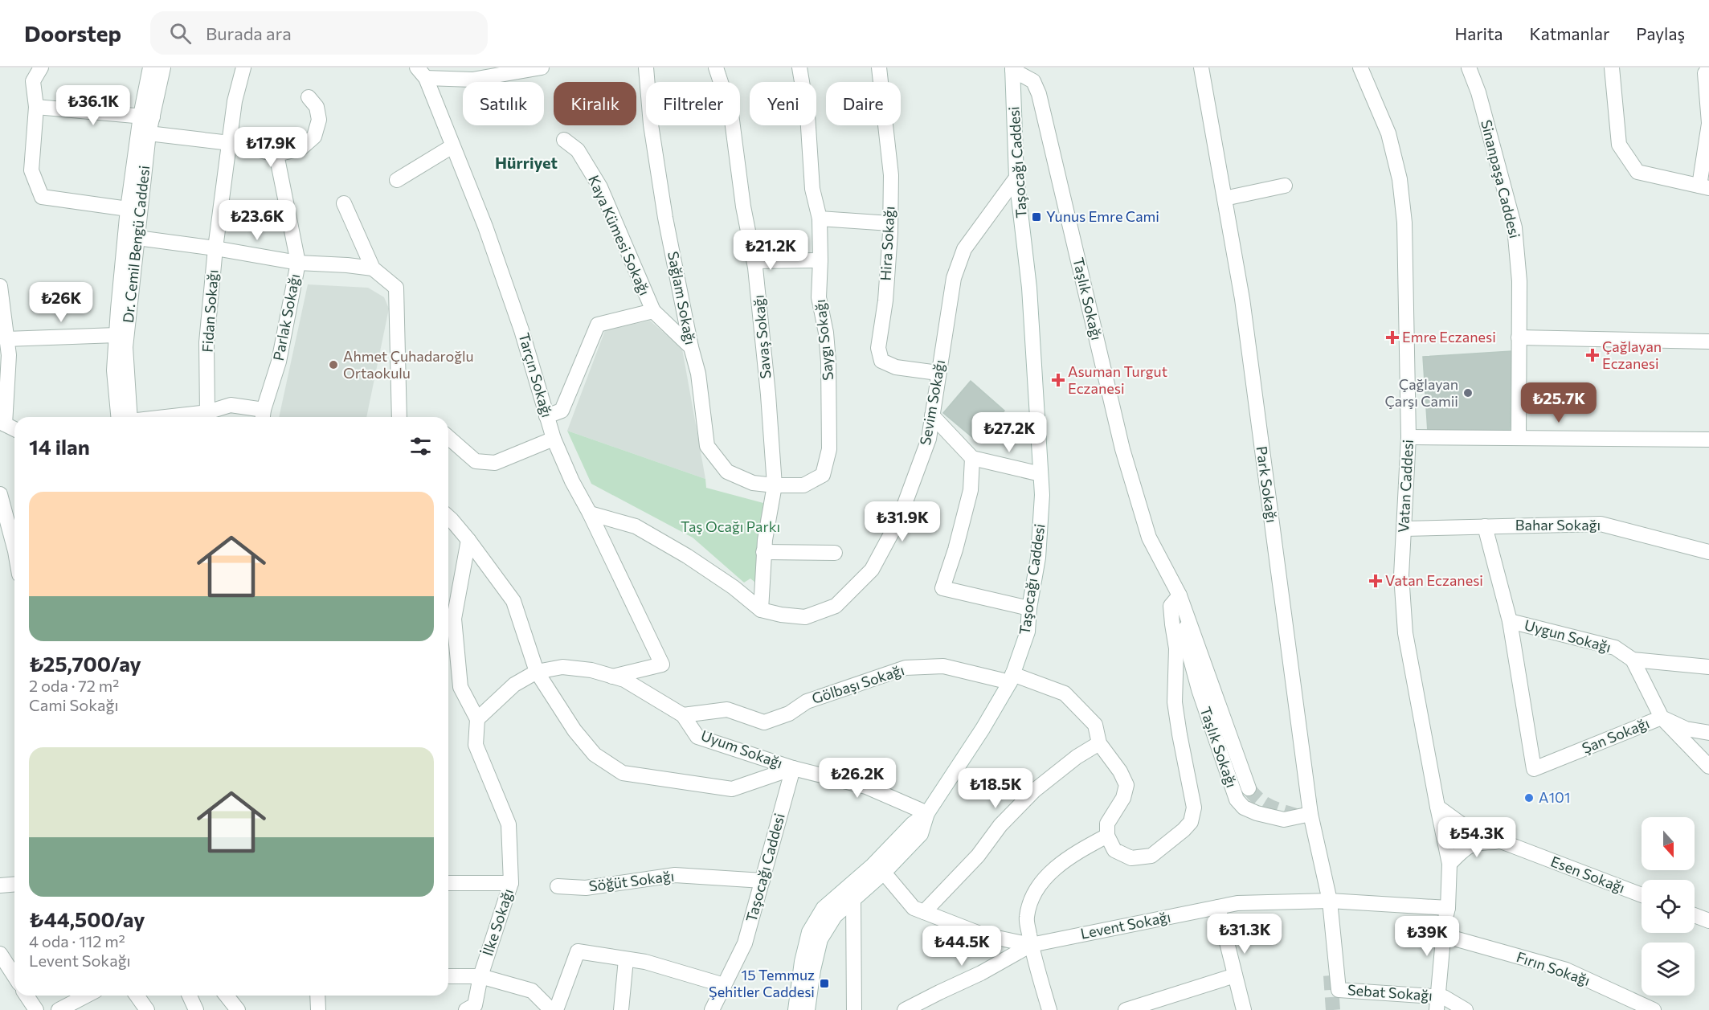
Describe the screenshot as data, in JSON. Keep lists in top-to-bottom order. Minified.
{"streets":{"street":["Taşocağı Caddesi","Sinanpaşa Caddesi","Kaya Kümesi Sokağı","Hira Sokağı","Dr. Cemil Bengü Caddesi","Sağlam Sokağı","Taşlık Sokağı","Fidan Sokağı","Parlak Sokağı","Savaş Sokağı","Saygı Sokağı","Tarçın Sokağı","Sevim Sokağı","Park Sokağı","Vatan Caddesi","Bahar Sokağı","Uygun Sokağı","Gölbaşı Sokağı","Şan Sokağı","Uyum Sokağı","Esen Sokağı","Söğüt Sokağı","İlke Sokağı","Levent Sokağı","Fırın Sokağı","Sebat Sokağı"]},"crossings":[["Taşocağı Caddesi","Taşlık Sokağı"],["Taşocağı Caddesi","Sevim Sokağı"],["Taşocağı Caddesi","Gölbaşı Sokağı"],["Taşocağı Caddesi","Uyum Sokağı"],["Taşocağı Caddesi","Söğüt Sokağı"],["Hira Sokağı","Sevim Sokağı"],["Sağlam Sokağı","Savaş Sokağı"],["Sağlam Sokağı","Saygı Sokağı"],["Taşlık Sokağı","Park Sokağı"],["Savaş Sokağı","Saygı Sokağı"],["Savaş Sokağı","Sevim Sokağı"],["Tarçın Sokağı","Sevim Sokağı"],["Tarçın Sokağı","Uyum Sokağı"],["Park Sokağı","Levent Sokağı"],["Park Sokağı","Sebat Sokağı"],["Vatan Caddesi","Bahar Sokağı"],["Vatan Caddesi","Esen Sokağı"],["Vatan Caddesi","Levent Sokağı"],["Vatan Caddesi","Fırın Sokağı"],["Vatan Caddesi","Sebat Sokağı"],["Uygun Sokağı","Şan Sokağı"],["Gölbaşı Sokağı","Uyum Sokağı"],["Uyum Sokağı","İlke Sokağı"],["Levent Sokağı","Sebat Sokağı"]],"districts":["Hürriyet"],"parks":["Taş Ocağı Parkı"],"places":{"transit":["Yunus Emre Cami","15 Temmuz Şehitler Caddesi"],"health":["Emre Eczanesi","Çağlayan Eczanesi","Asuman Turgut Eczanesi","Vatan Eczanesi"],"other":["Ahmet Çuhadaroğlu Ortaokulu","Çağlayan Çarşı Camii","A101"]},"north":"bottom","page":{"header":"Doorstep","search":"Burada ara","nav":["Harita","Katmanlar","Paylaş"],"chip":["Satılık","Kiralık","Filtreler","Yeni","Daire"],"price":["₺36.1K","₺17.9K","₺23.6K","₺21.2K","₺26K","₺25.7K","₺27.2K","₺31.9K","₺26.2K","₺18.5K","₺54.3K","₺31.3K","₺39K","₺44.5K"],"heading":"14 ilan","list":[{"name":"₺25,700/ay","note":"2 oda · 72 m² · Cami Sokağı"},{"name":"₺44,500/ay","note":"4 oda · 112 m² · Levent Sokağı"}]}}
